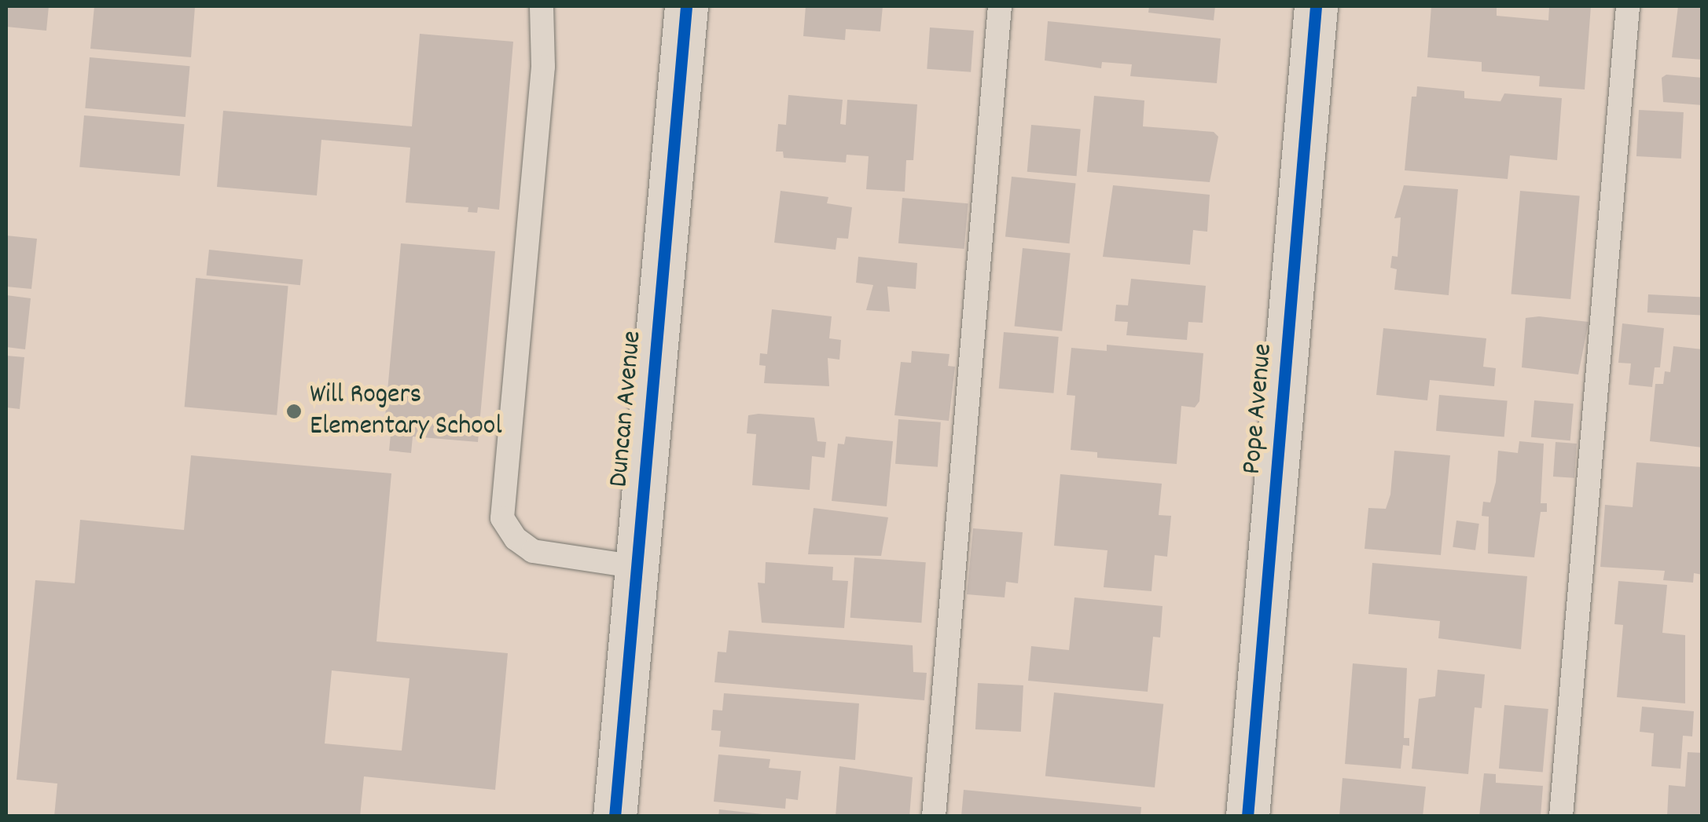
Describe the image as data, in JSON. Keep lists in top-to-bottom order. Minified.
{"streets":{"street":["Duncan Avenue","Pope Avenue"]},"places":["Will Rogers Elementary School"]}
